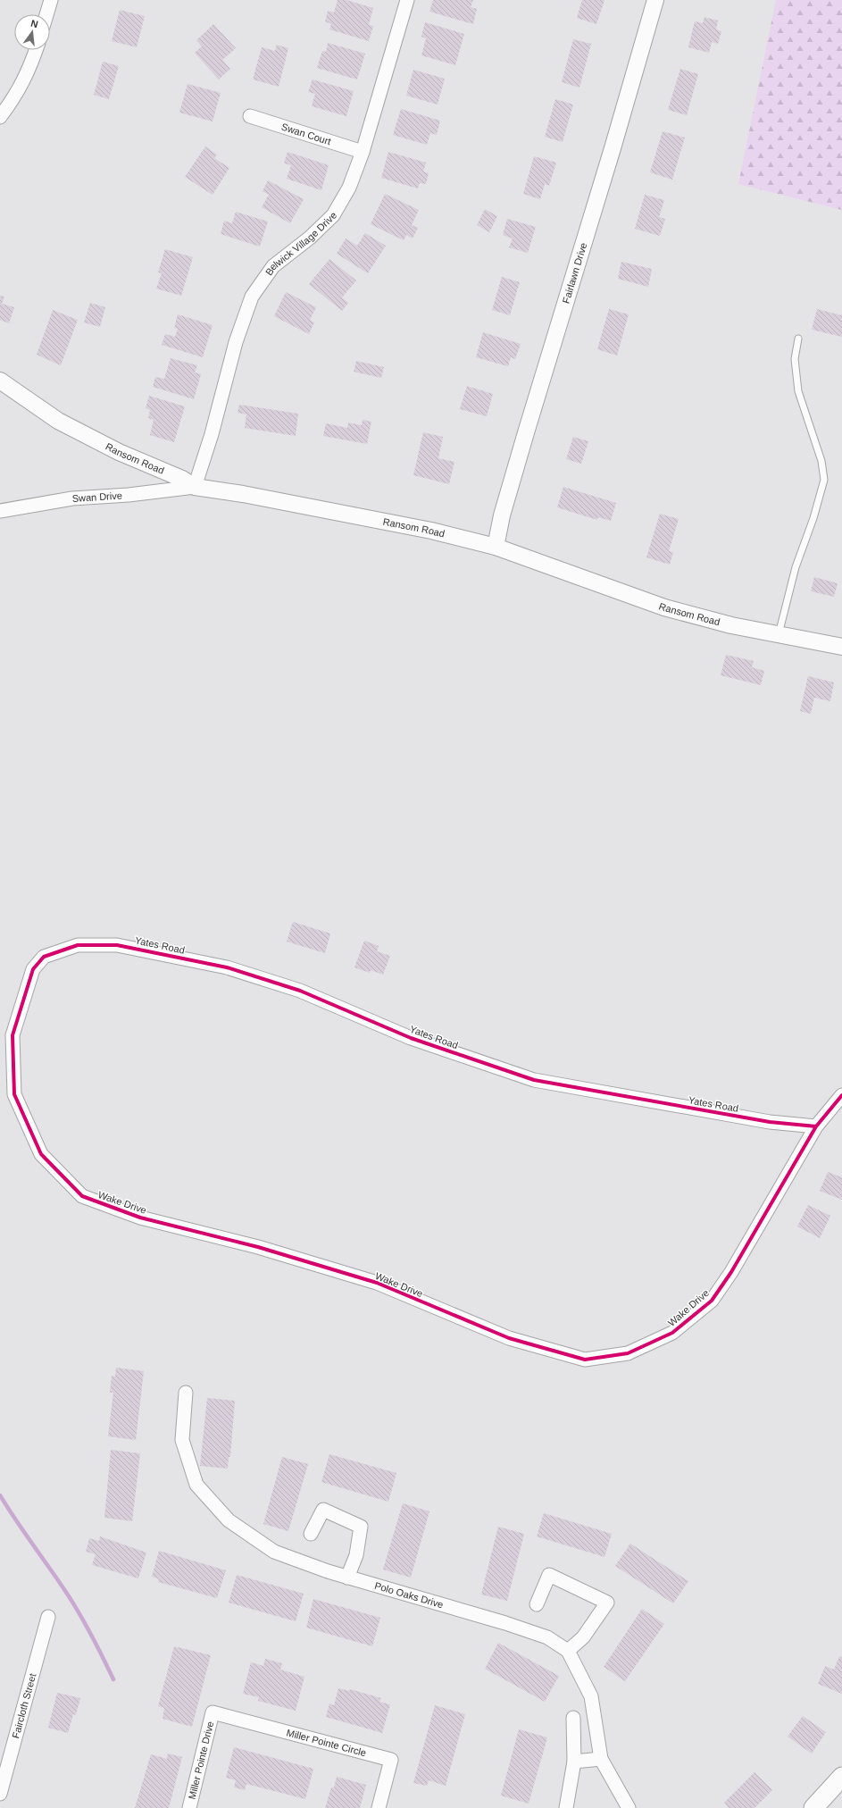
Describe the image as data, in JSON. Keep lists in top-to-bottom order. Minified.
{"streets":{"street":["Swan Court","Belwick Village Drive","Fairlawn Drive","Ransom Road","Swan Drive","Yates Road","Wake Drive","Polo Oaks Drive","Faircloth Street","Miller Pointe Circle","Miller Pointe Drive"]},"crossings":[["Swan Court","Belwick Village Drive"],["Belwick Village Drive","Ransom Road"],["Belwick Village Drive","Swan Drive"],["Fairlawn Drive","Ransom Road"],["Ransom Road","Swan Drive"],["Yates Road","Wake Drive"],["Miller Pointe Circle","Miller Pointe Drive"]],"north":"top"}
